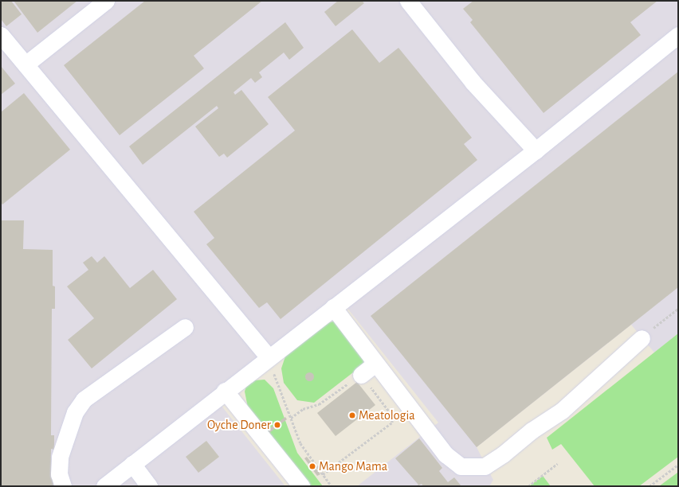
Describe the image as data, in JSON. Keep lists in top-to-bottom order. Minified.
{"places":["Meatologia","Oyche Doner","Mango Mama"]}
